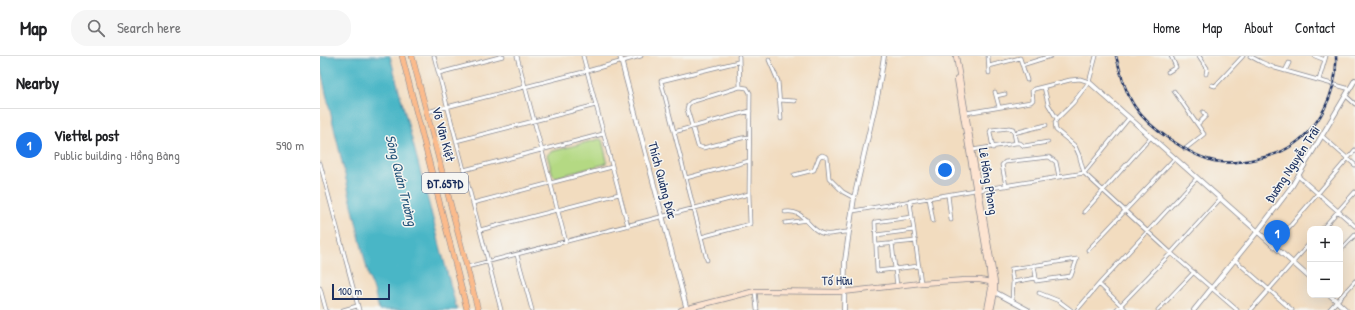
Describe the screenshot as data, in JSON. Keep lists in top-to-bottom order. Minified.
{"streets":{"main road":["Võ Văn Kiệt","Lê Hồng Phong","ĐT.657D","Tố Hữu"],"street":["Đường Nguyễn Trãi","Thích Quảng Đức"]},"crossings":[["Thích Quảng Đức","Tố Hữu"],["Lê Hồng Phong","Tố Hữu"]],"water":["Sông Quán Trường"],"scale_bar":"100 m","page":{"header":"Map","search":"Search here","nav":["Home","Map","About","Contact"],"heading":"Nearby","list":[{"mark":"1","name":"Viettel post","note":"Public building · Hồng Bàng","value":"590 m"}],"pins":"1","map_buttons":["+","−"],"scale":"100 m"}}
